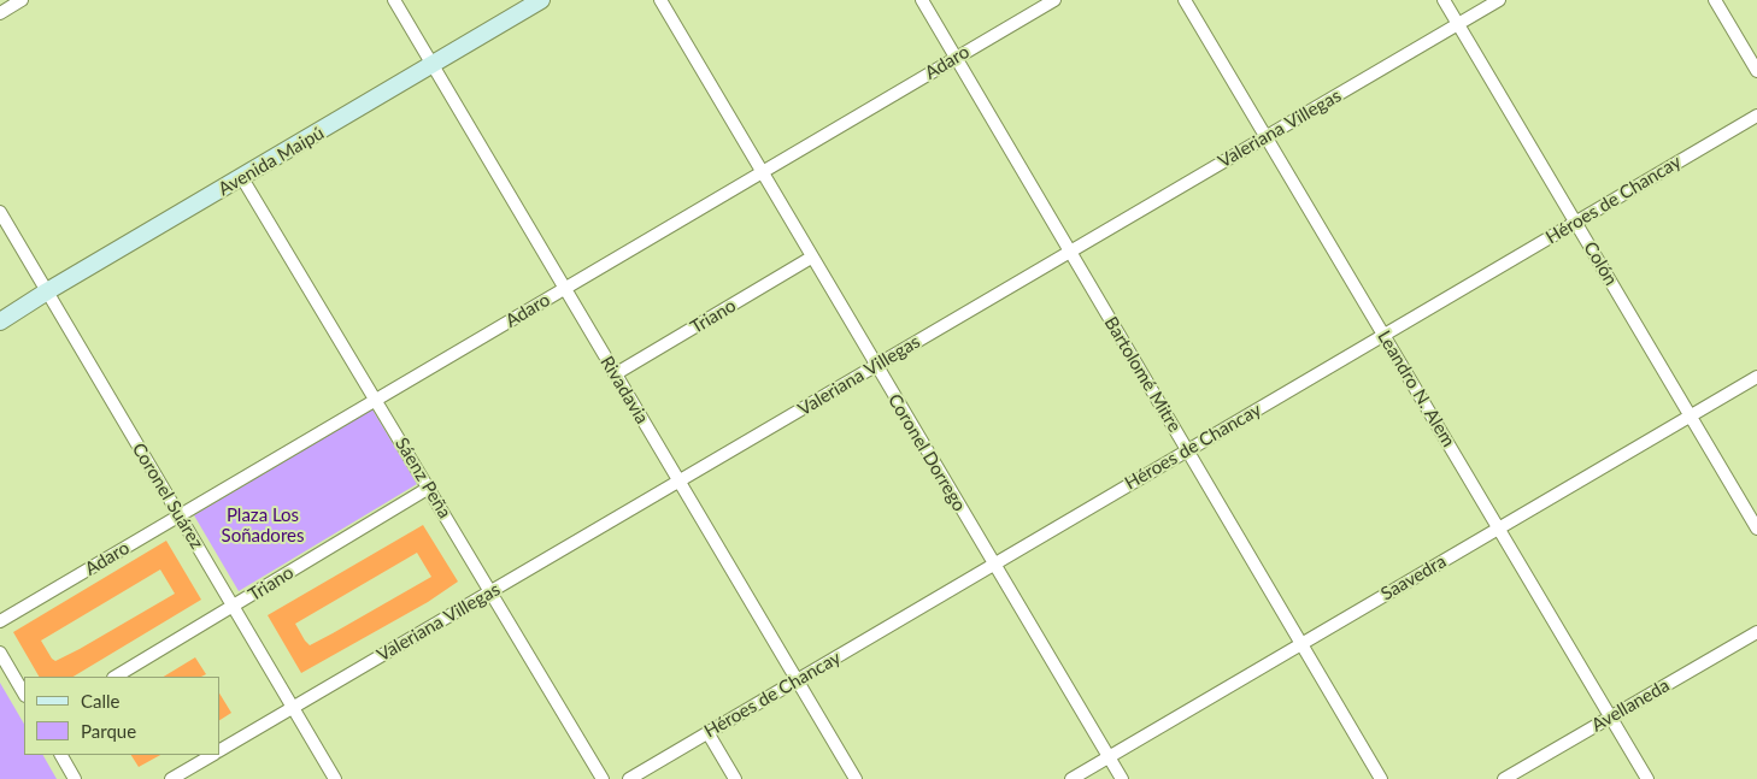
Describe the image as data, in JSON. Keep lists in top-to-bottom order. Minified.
{"streets":{"main road":["Avenida Maipú"],"street":["Adaro","Valeriana Villegas","Héroes de Chancay","Colón","Triano","Bartolomé Mitre","Leandro N. Alem","Rivadavia","Coronel Dorrego","Sáenz Peña","Coronel Suárez","Saavedra","Avellaneda"]},"crossings":[["Adaro","Bartolomé Mitre"],["Adaro","Rivadavia"],["Adaro","Coronel Dorrego"],["Adaro","Sáenz Peña"],["Adaro","Coronel Suárez"],["Valeriana Villegas","Colón"],["Valeriana Villegas","Bartolomé Mitre"],["Valeriana Villegas","Leandro N. Alem"],["Valeriana Villegas","Rivadavia"],["Valeriana Villegas","Coronel Dorrego"],["Valeriana Villegas","Sáenz Peña"],["Valeriana Villegas","Coronel Suárez"],["Avenida Maipú","Rivadavia"],["Avenida Maipú","Sáenz Peña"],["Avenida Maipú","Coronel Suárez"],["Héroes de Chancay","Colón"],["Héroes de Chancay","Bartolomé Mitre"],["Héroes de Chancay","Leandro N. Alem"],["Héroes de Chancay","Rivadavia"],["Héroes de Chancay","Coronel Dorrego"],["Colón","Saavedra"],["Triano","Rivadavia"],["Triano","Coronel Dorrego"],["Triano","Sáenz Peña"],["Triano","Coronel Suárez"],["Bartolomé Mitre","Saavedra"],["Leandro N. Alem","Saavedra"],["Leandro N. Alem","Avellaneda"],["Coronel Dorrego","Saavedra"]],"parks":["Plaza Los Soñadores"],"legend":["Calle","Parque"]}
